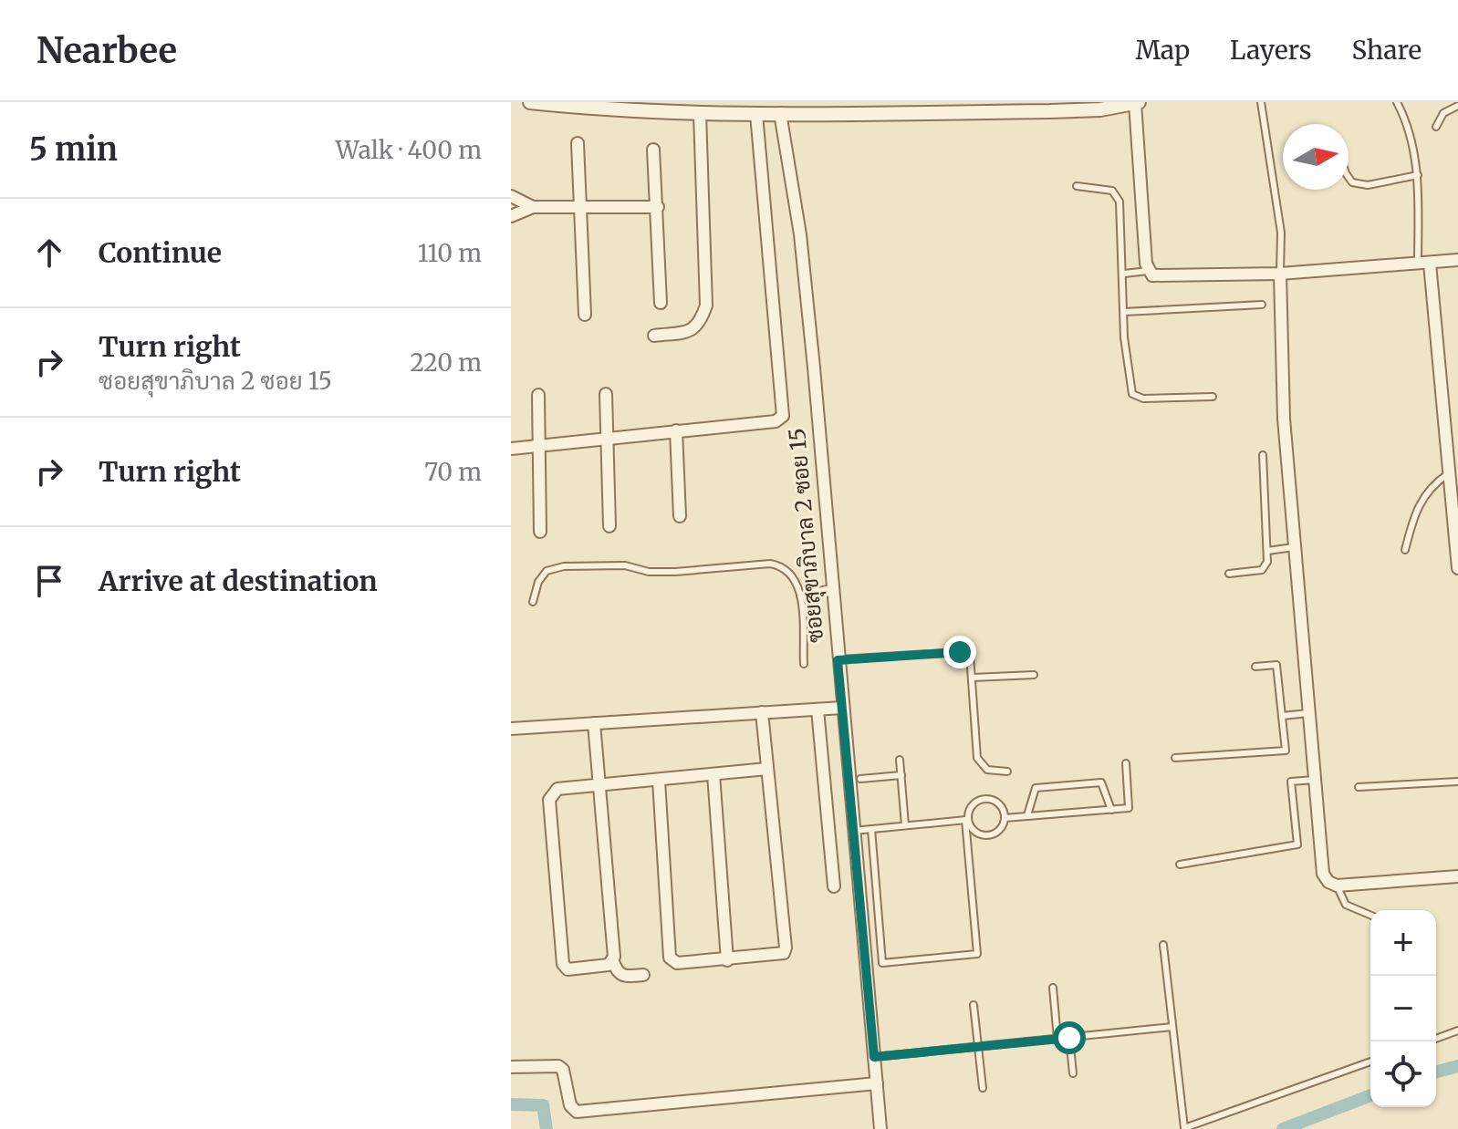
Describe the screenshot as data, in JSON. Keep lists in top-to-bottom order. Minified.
{"streets":{"street":["ซอยสุขาภิบาล 2 ซอย 15"]},"north":"right","page":{"header":"Nearbee","nav":["Map","Layers","Share"],"heading":["5 min","Walk · 400 m"],"list":[["Continue","110 m"],["Turn right","ซอยสุขาภิบาล 2 ซอย 15","220 m"],["Turn right","70 m"],"Arrive at destination"],"map_buttons":["+","−"]}}
